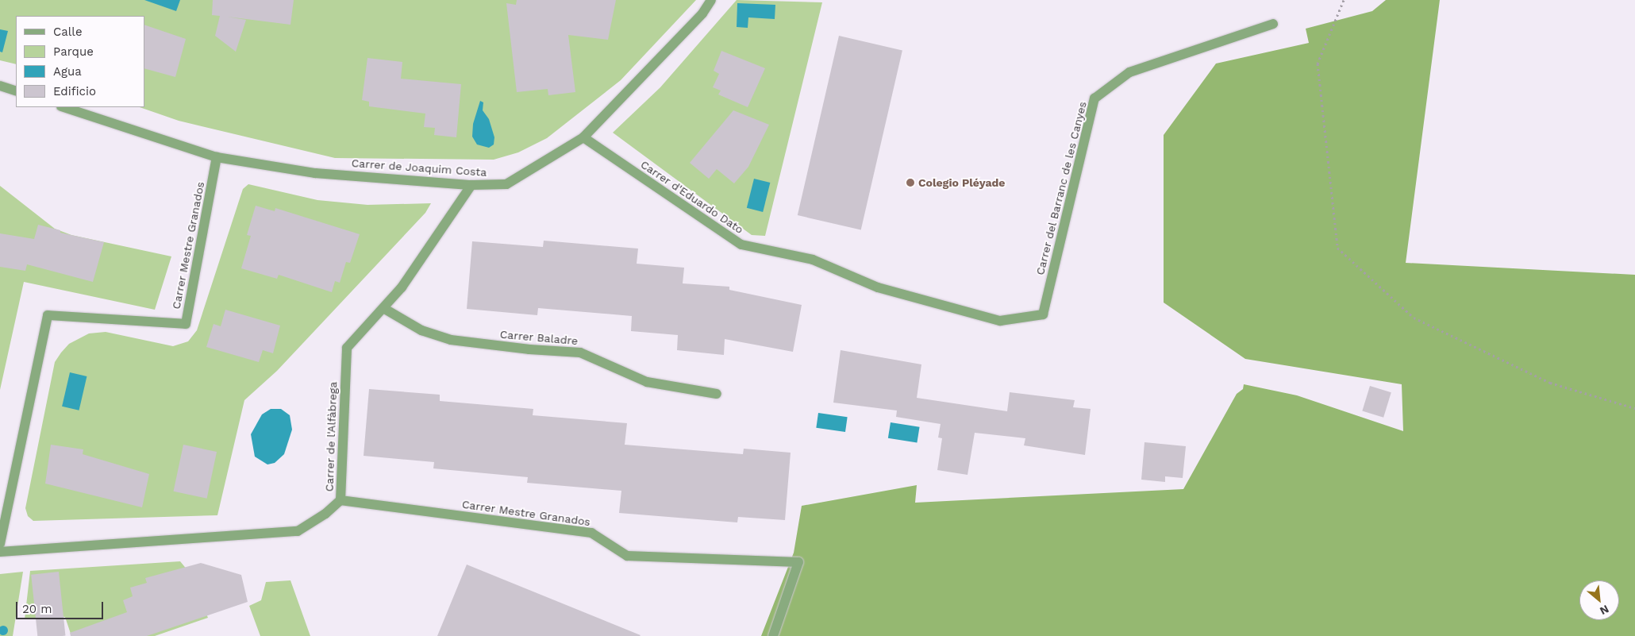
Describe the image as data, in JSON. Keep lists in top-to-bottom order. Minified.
{"streets":{"street":["Carrer de Joaquim Costa","Carrer del Barranc de les Canyes","Carrer d'Eduardo Dato","Carrer Mestre Granados","Carrer Baladre","Carrer de l'Alfàbrega"]},"crossings":[["Carrer de Joaquim Costa","Carrer d'Eduardo Dato"],["Carrer de Joaquim Costa","Carrer Mestre Granados"],["Carrer de Joaquim Costa","Carrer de l'Alfàbrega"],["Carrer del Barranc de les Canyes","Carrer d'Eduardo Dato"],["Carrer Mestre Granados","Carrer de l'Alfàbrega"],["Carrer Baladre","Carrer de l'Alfàbrega"]],"places":["Colegio Pléyade"],"legend":["Calle","Parque","Agua","Edificio"],"scale_bar":"20 m","north":"bottom right"}
